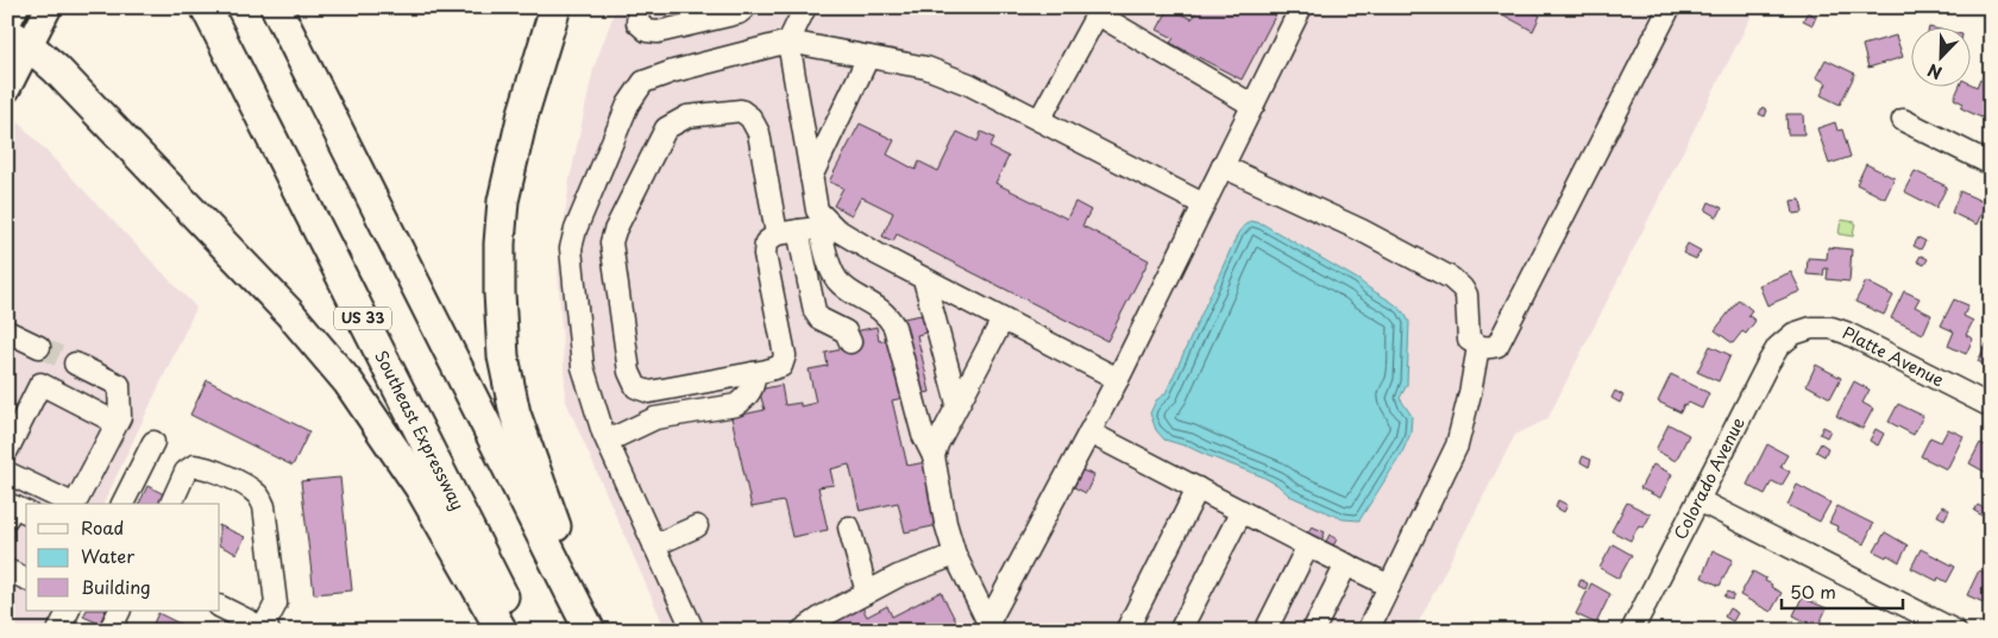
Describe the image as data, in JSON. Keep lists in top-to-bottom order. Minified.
{"streets":{"highway":["US 33","Southeast Expressway"],"street":["Platte Avenue","Colorado Avenue"]},"crossings":[["Platte Avenue","Colorado Avenue"]],"legend":["Road","Water","Building"],"scale_bar":"50 m","north":"bottom left"}
